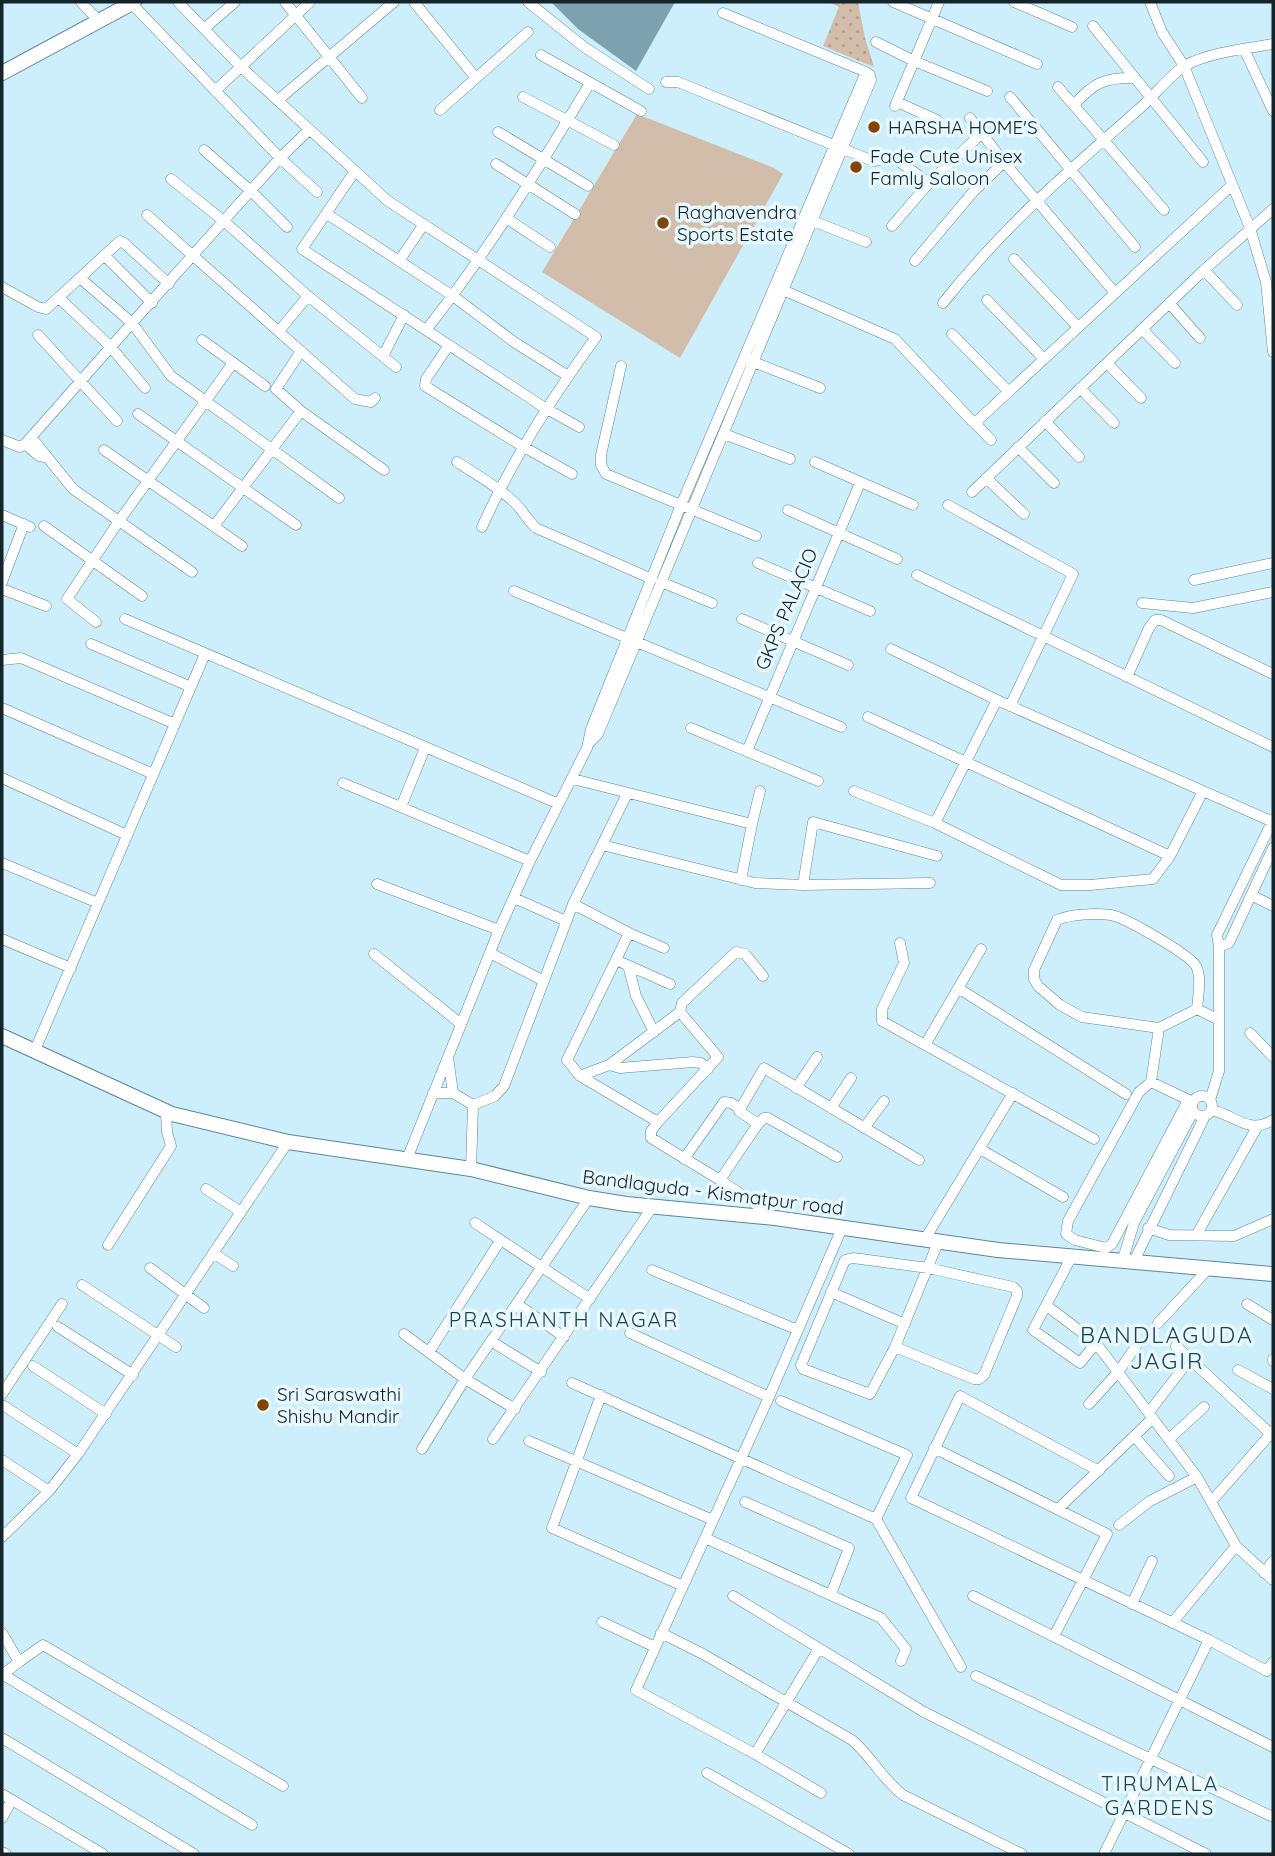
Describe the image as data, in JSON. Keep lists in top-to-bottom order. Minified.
{"streets":{"street":["GKPS PALACIO","Bandlaguda - Kismatpur road"]},"districts":["PRASHANTH NAGAR","BANDLAGUDA JAGIR","TIRUMALA GARDENS"],"places":["HARSHA HOME'S","Fade Cute Unisex Famly Saloon","Raghavendra Sports Estate","Sri Saraswathi Shishu Mandir"]}
